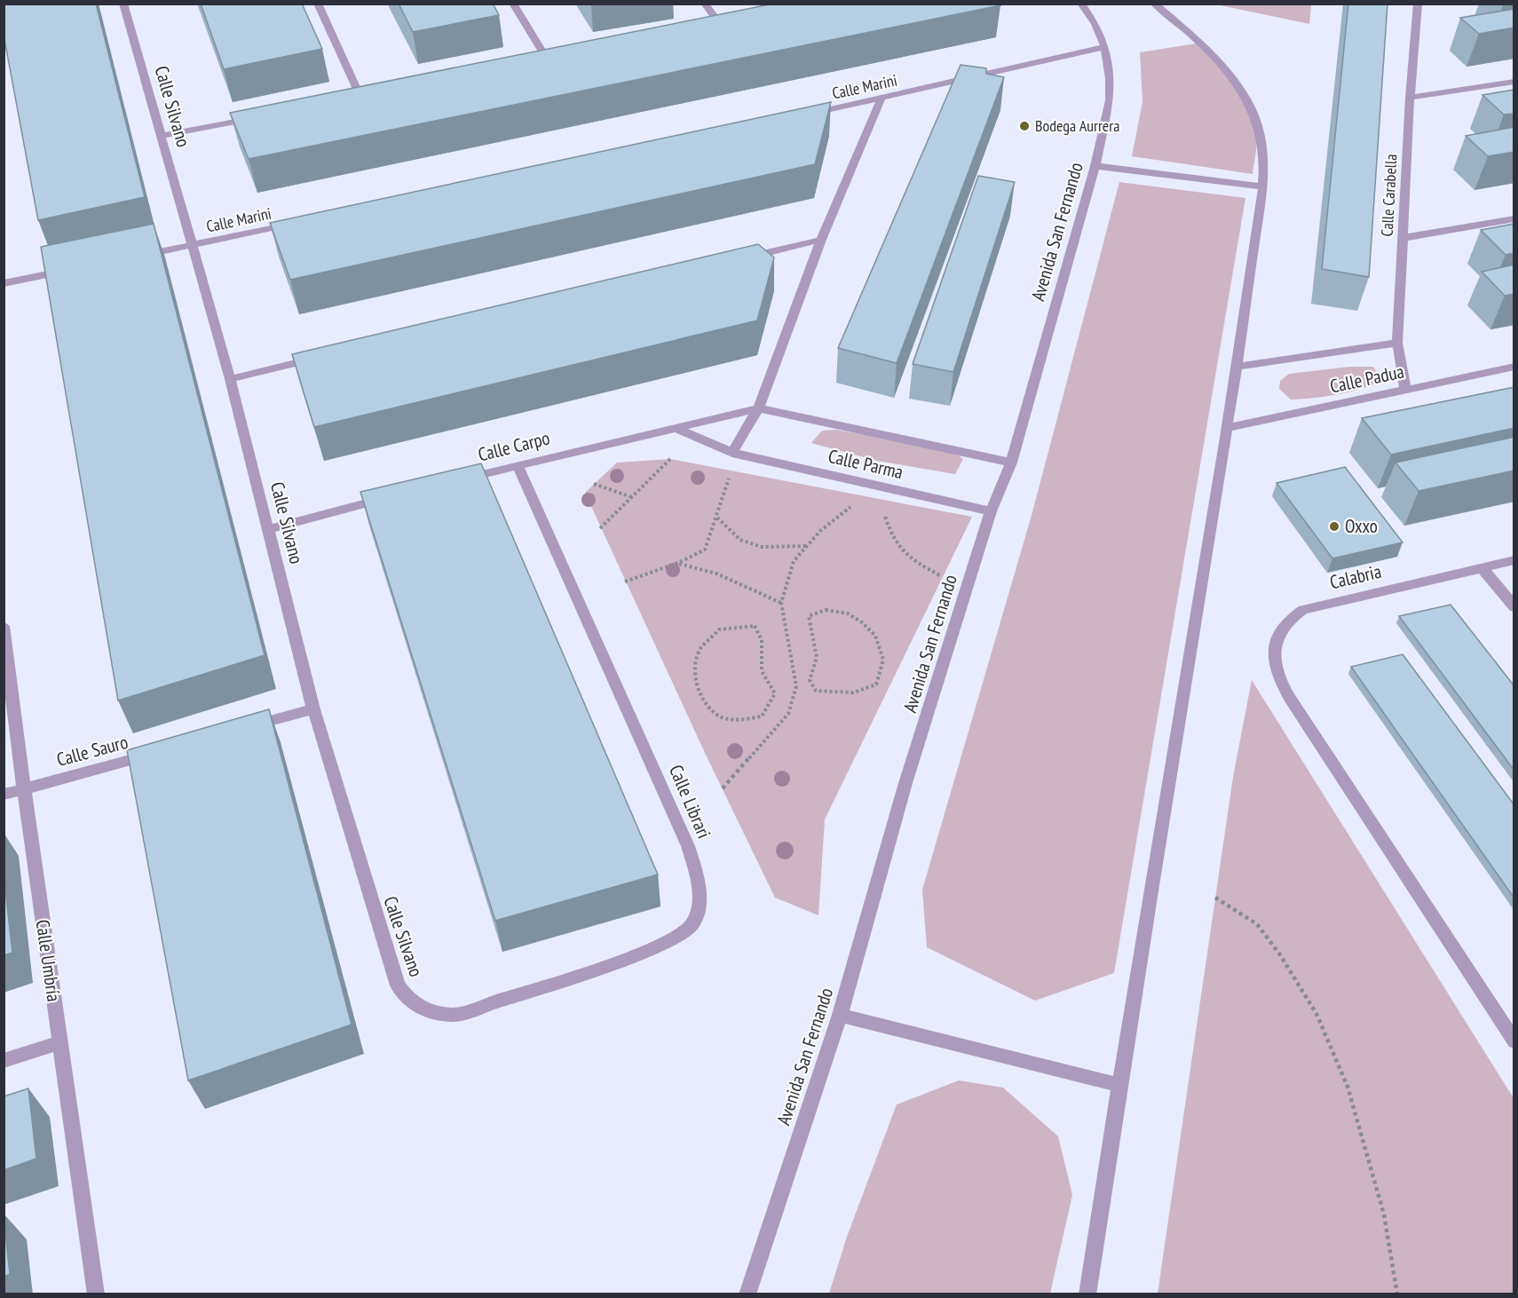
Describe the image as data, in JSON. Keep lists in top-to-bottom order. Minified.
{"streets":{"street":["Calle Marini","Calle Silvano","Calle Carabella","Avenida San Fernando","Calle Padua","Calle Carpo","Calle Parma","Calabria","Calle Sauro","Calle Librari","Calle Umbría"]},"crossings":[["Calle Marini","Calle Silvano"],["Calle Marini","Avenida San Fernando"],["Calle Silvano","Calle Librari"],["Calle Carabella","Calle Padua"],["Avenida San Fernando","Calle Parma"],["Calle Carpo","Calle Parma"],["Calle Carpo","Calle Librari"],["Calle Sauro","Calle Umbría"]],"places":["Bodega Aurrera","Oxxo"]}
